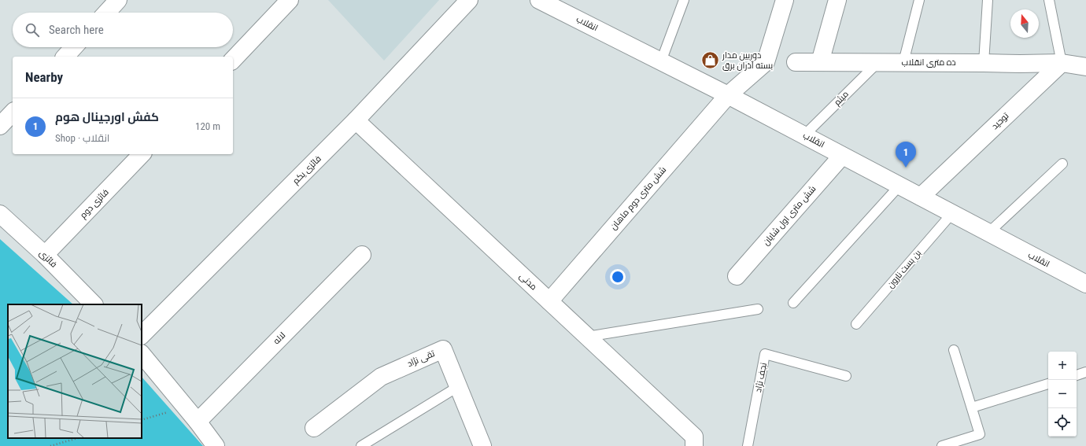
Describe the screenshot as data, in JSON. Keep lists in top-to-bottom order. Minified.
{"streets":{"street":["انقلاب","ده متری انقلاب","توحید","فائزی یکم","شش متری دوم ماهان","فائزی دوم","شش متری اول شایان","فائزی","مدنی","لاله","تقی نژاد"],"lane":["میثم","بن بست نارون","نجف نژاد"]},"crossings":[["انقلاب","میثم"],["انقلاب","توحید"],["انقلاب","شش متری دوم ماهان"],["انقلاب","شش متری اول شایان"],["انقلاب","بن بست نارون"],["ده متری انقلاب","میثم"],["ده متری انقلاب","توحید"],["فائزی یکم","مدنی"],["شش متری دوم ماهان","مدنی"],["فائزی دوم","فائزی"]],"places":{"shop":["دوربین مدار بسته آذران برق"]},"north":"top","page":{"search":"Search here","heading":"Nearby","list":[{"mark":"1","name":"کفش اورجینال هوم","note":"Shop · انقلاب","value":"120 m"}],"pins":"1","map_buttons":["+","−"]}}
